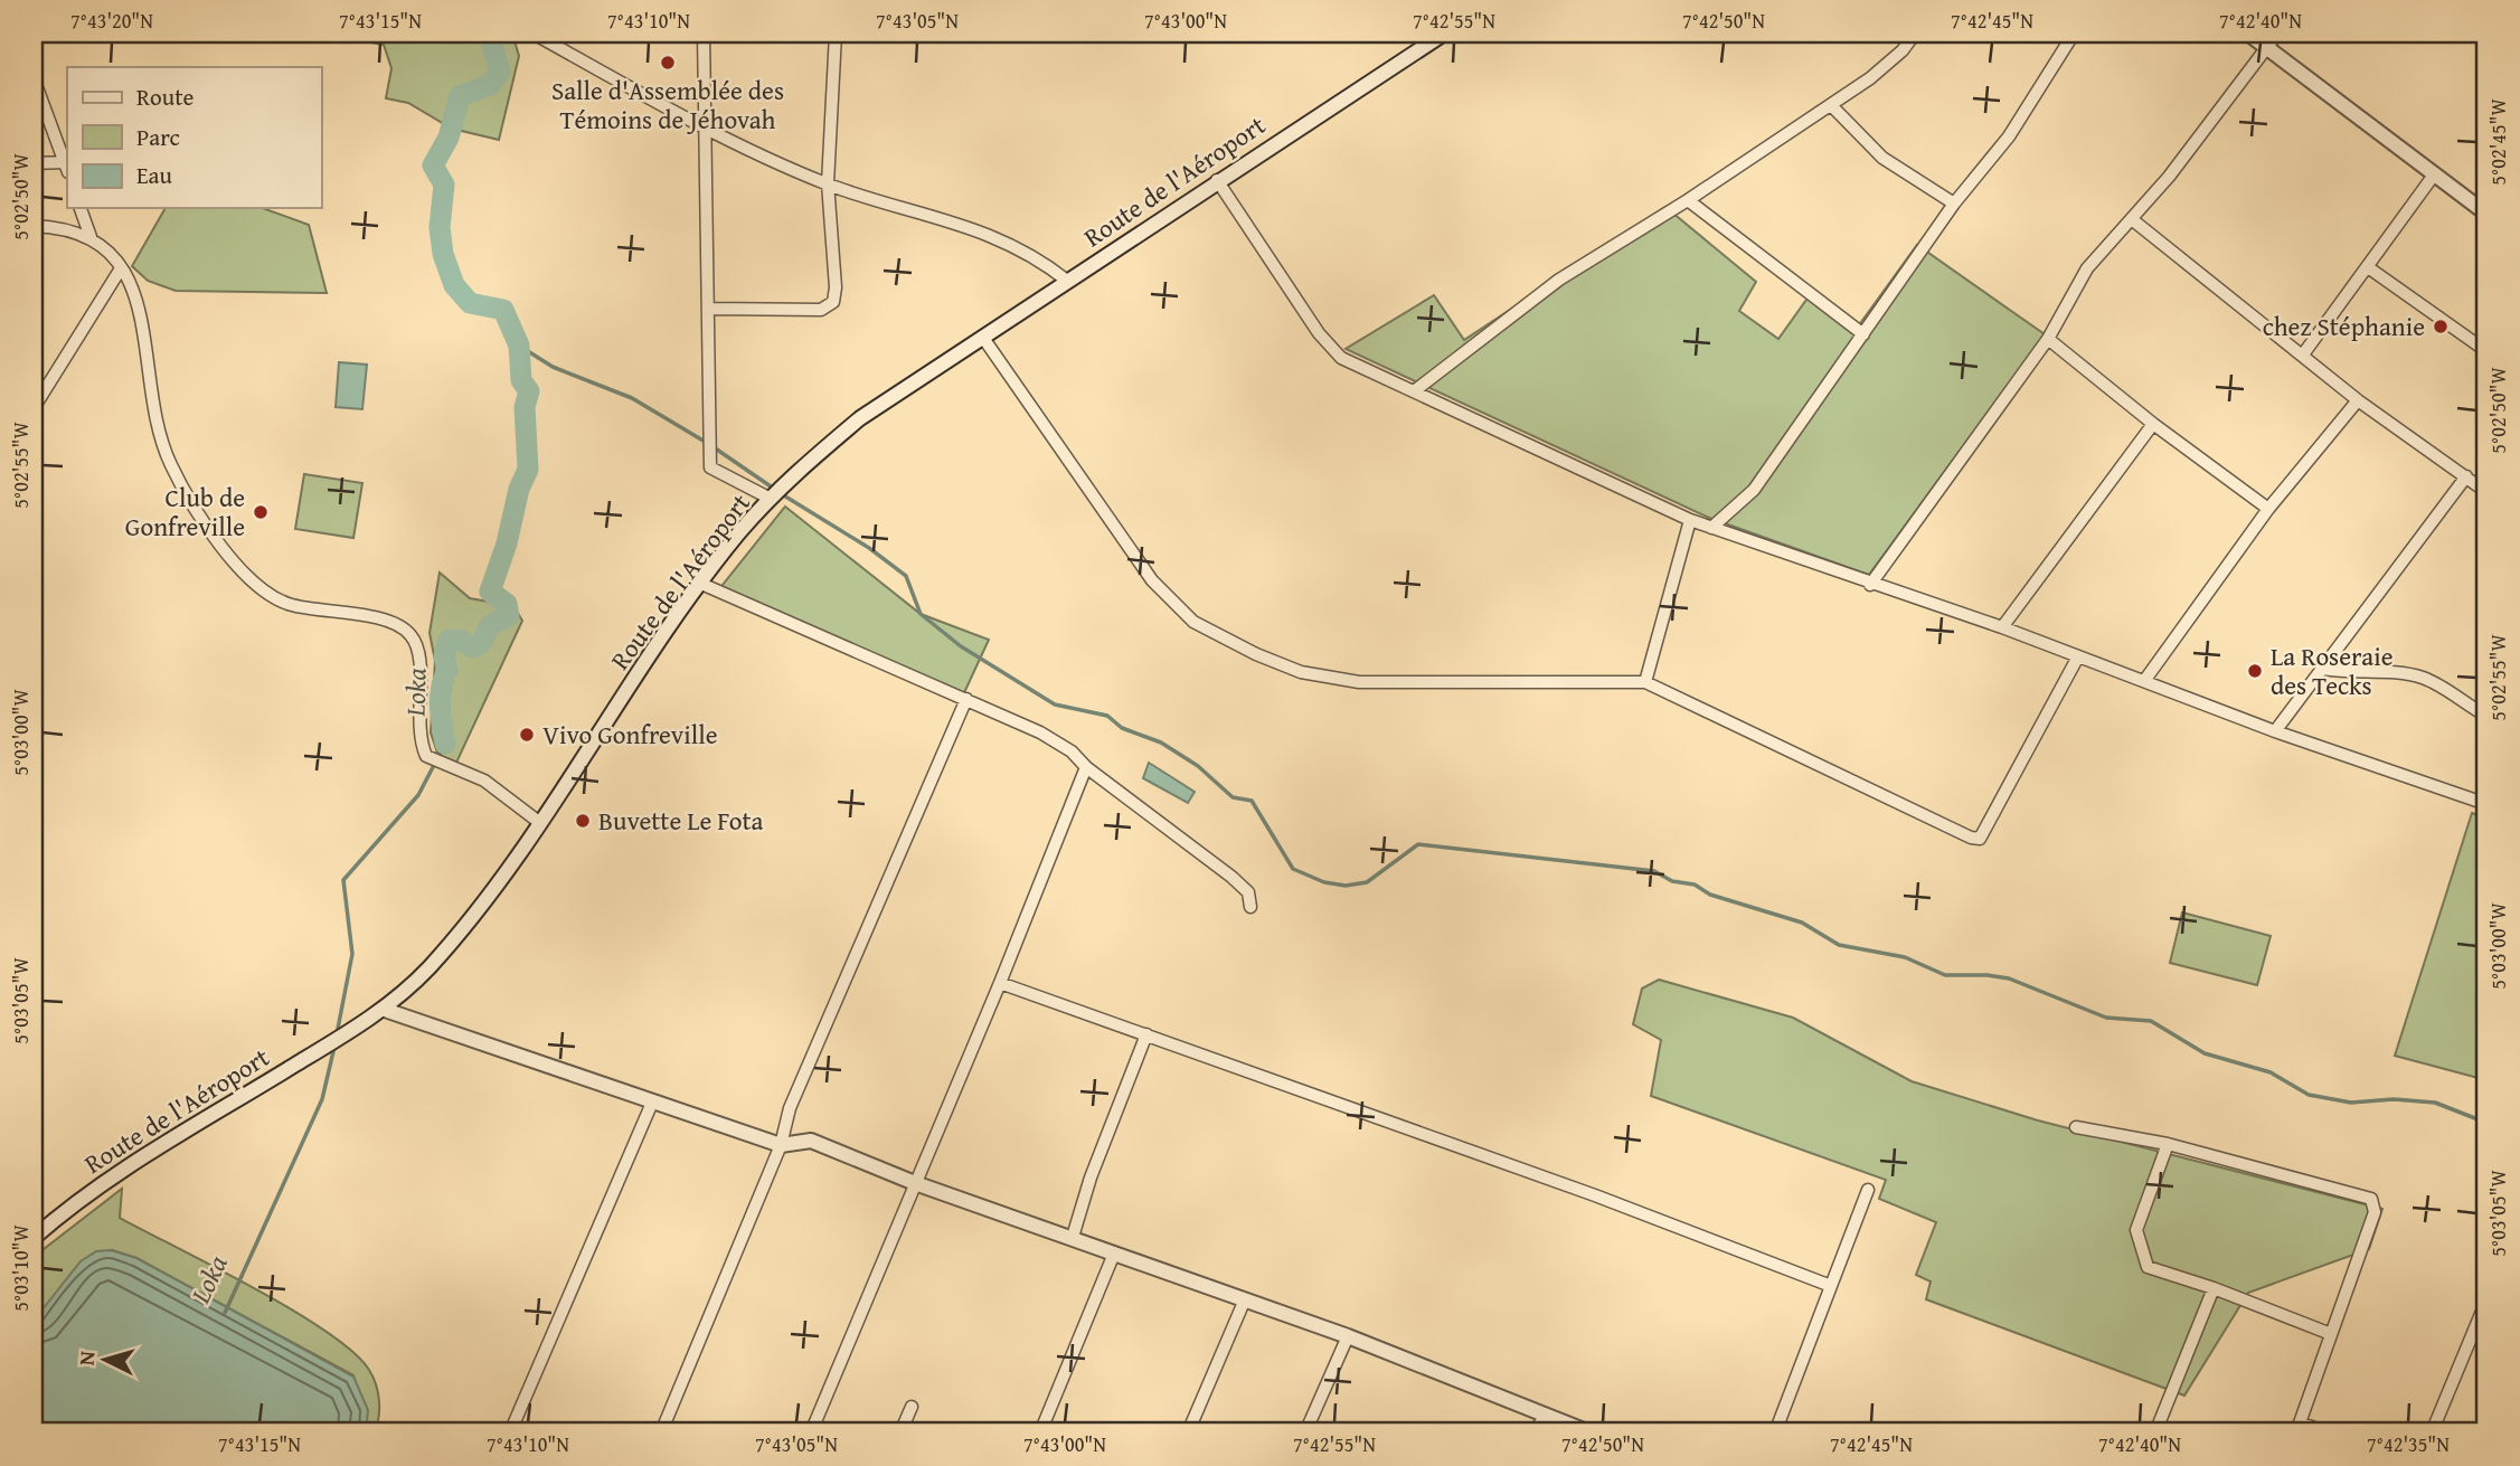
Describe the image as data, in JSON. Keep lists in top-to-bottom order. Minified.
{"streets":{"main road":["Route de l'Aéroport"]},"water":["Loka"],"places":["Salle d'Assemblée des Témoins de Jéhovah","chez Stéphanie","Club de Gonfreville","La Roseraie des Tecks","Vivo Gonfreville","Buvette Le Fota"],"legend":["Route","Parc","Eau"],"north":"left","coordinates":["7°43'20\"N","7°43'15\"N","7°43'10\"N","7°43'05\"N","7°43'00\"N","7°42'55\"N","7°42'50\"N","7°42'45\"N","7°42'40\"N","5°02'45\"W","5°02'50\"W","5°02'55\"W","5°03'00\"W","5°03'05\"W","5°03'10\"W","7°42'35\"N"]}
